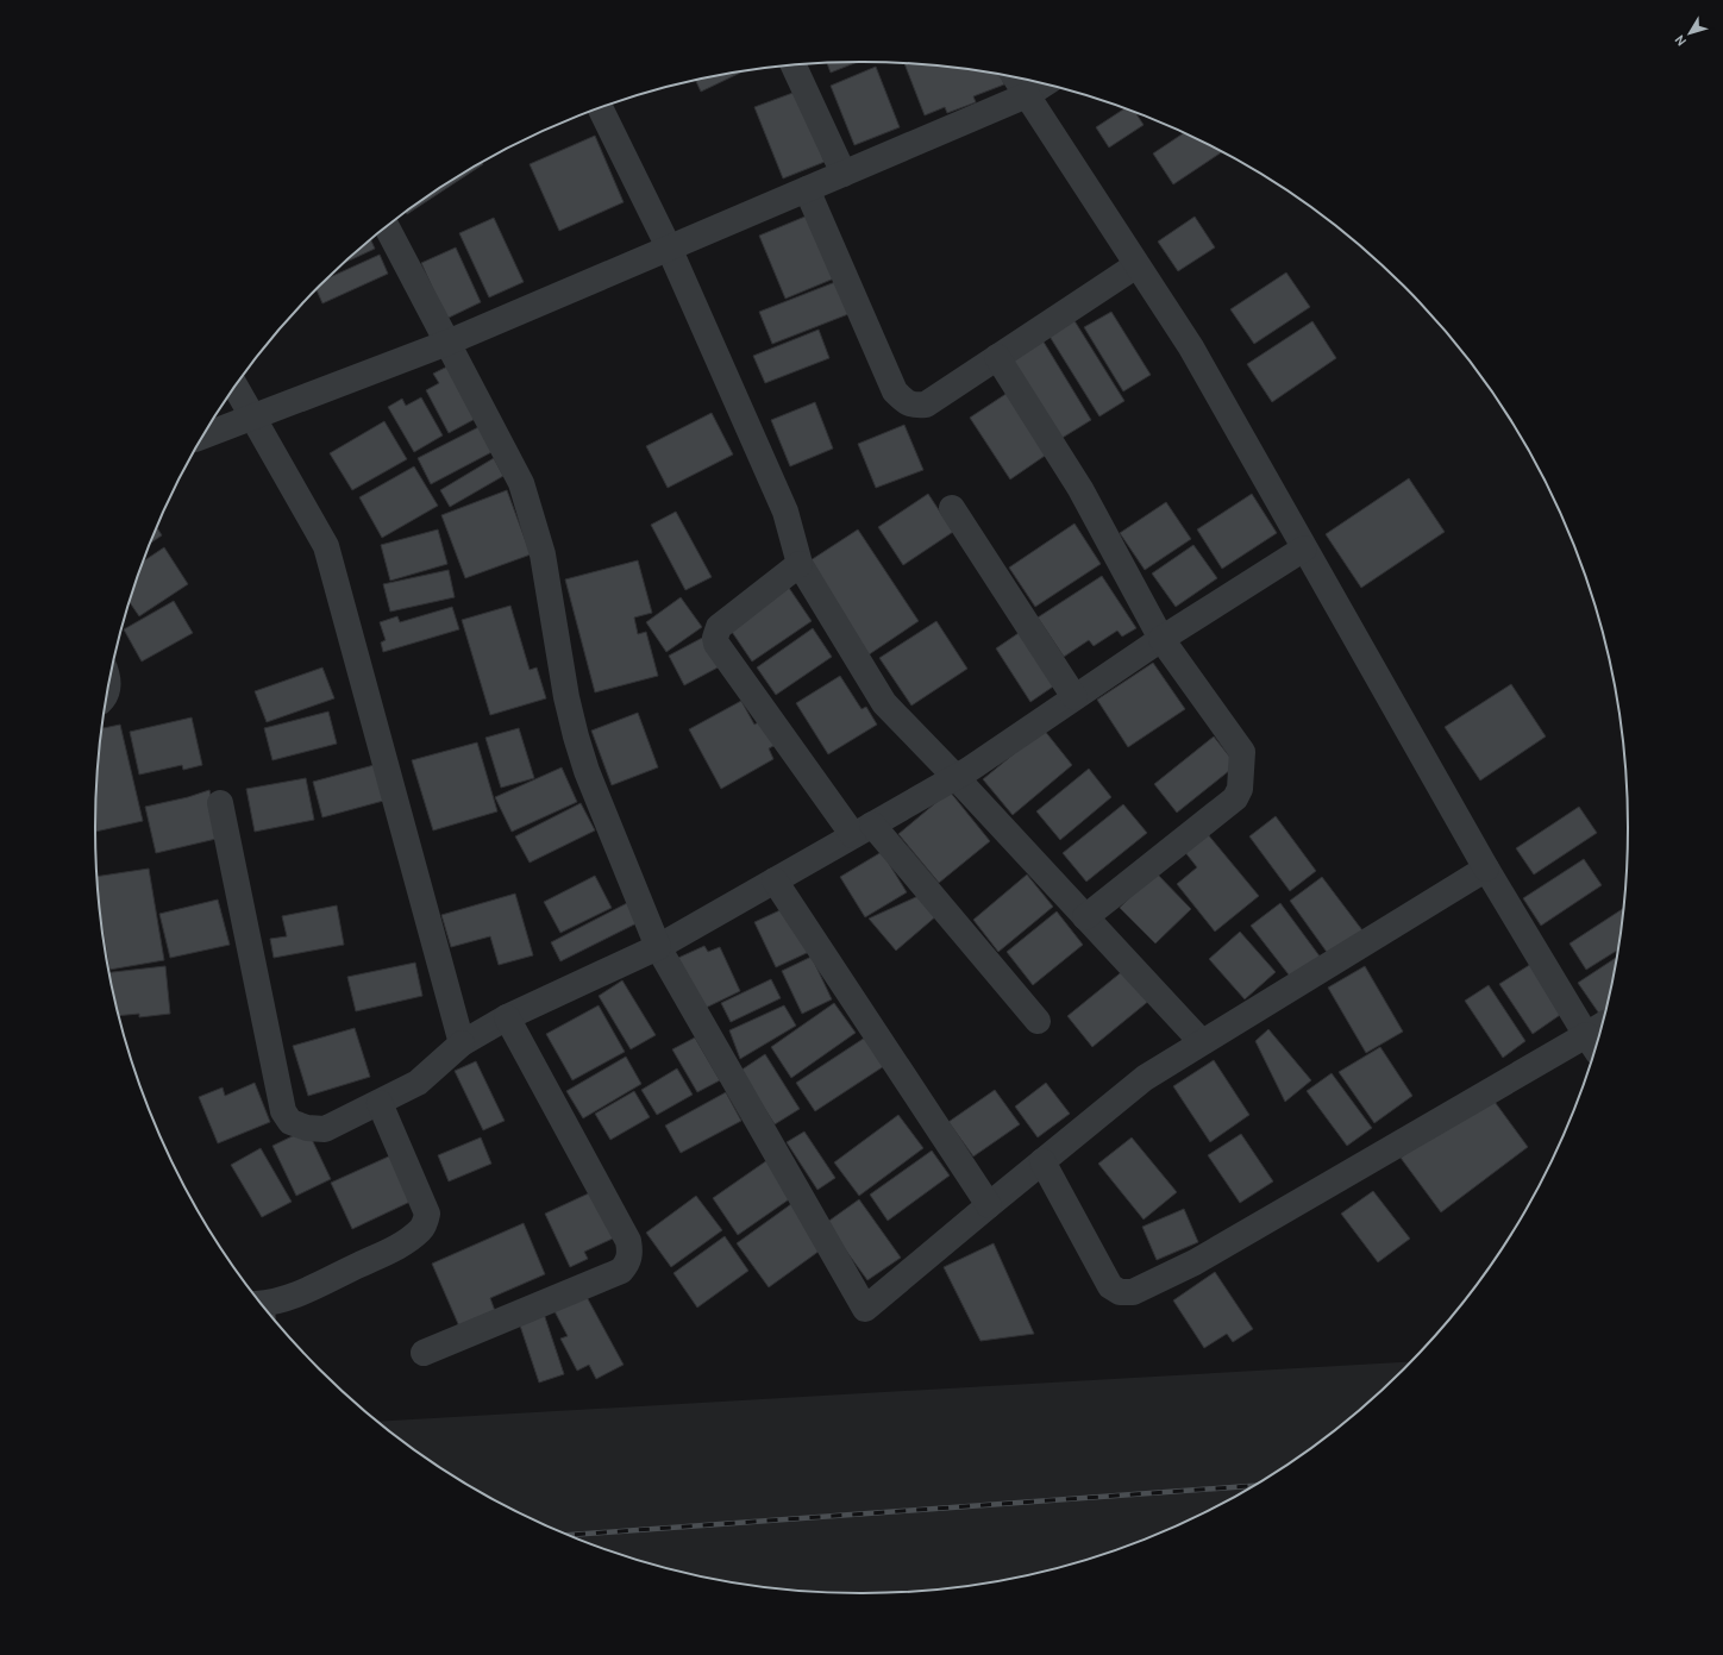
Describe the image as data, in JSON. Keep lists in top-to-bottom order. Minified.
{"north":"bottom left"}
